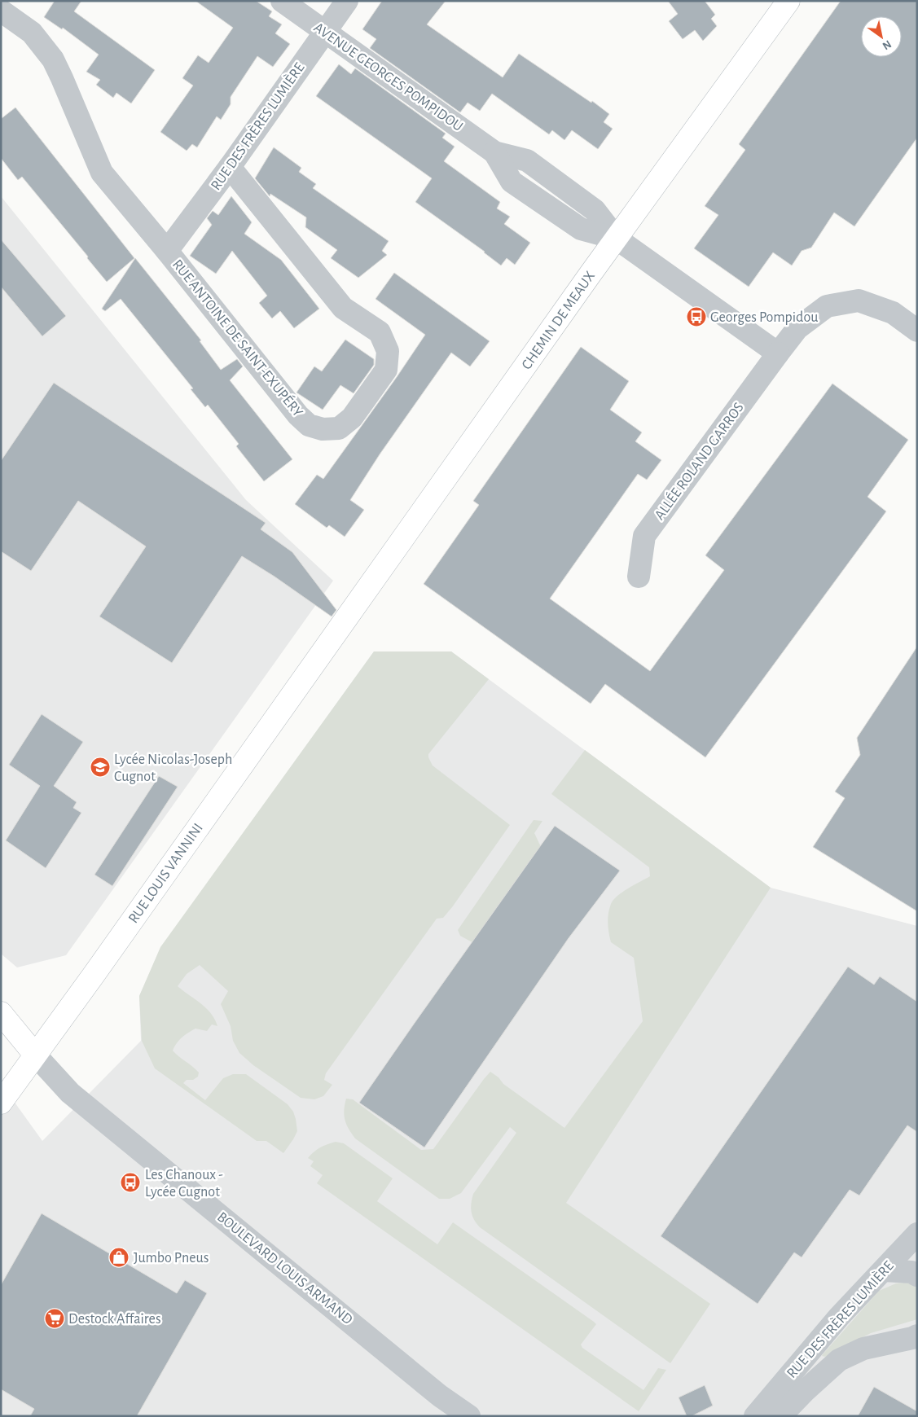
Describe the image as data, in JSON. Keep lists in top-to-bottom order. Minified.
{"streets":{"main road":["CHEMIN DE MEAUX","RUE LOUIS VANNINI","BOULEVARD LOUIS ARMAND"],"street":["AVENUE GEORGES POMPIDOU","RUE DES FRÈRES LUMIÈRE","RUE ANTOINE DE SAINT-EXUPÉRY","ALLÉE ROLAND GARROS"]},"crossings":[["AVENUE GEORGES POMPIDOU","RUE DES FRÈRES LUMIÈRE"],["AVENUE GEORGES POMPIDOU","CHEMIN DE MEAUX"],["AVENUE GEORGES POMPIDOU","ALLÉE ROLAND GARROS"],["RUE DES FRÈRES LUMIÈRE","RUE ANTOINE DE SAINT-EXUPÉRY"],["CHEMIN DE MEAUX","RUE LOUIS VANNINI"],["RUE LOUIS VANNINI","BOULEVARD LOUIS ARMAND"]],"places":{"bus stop":["Georges Pompidou","Les Chanoux - Lycée Cugnot"],"school or university":["Lycée Nicolas-Joseph Cugnot"],"shop":["Jumbo Pneus"],"supermarket":["Destock Affaires"]},"north":"bottom right"}
